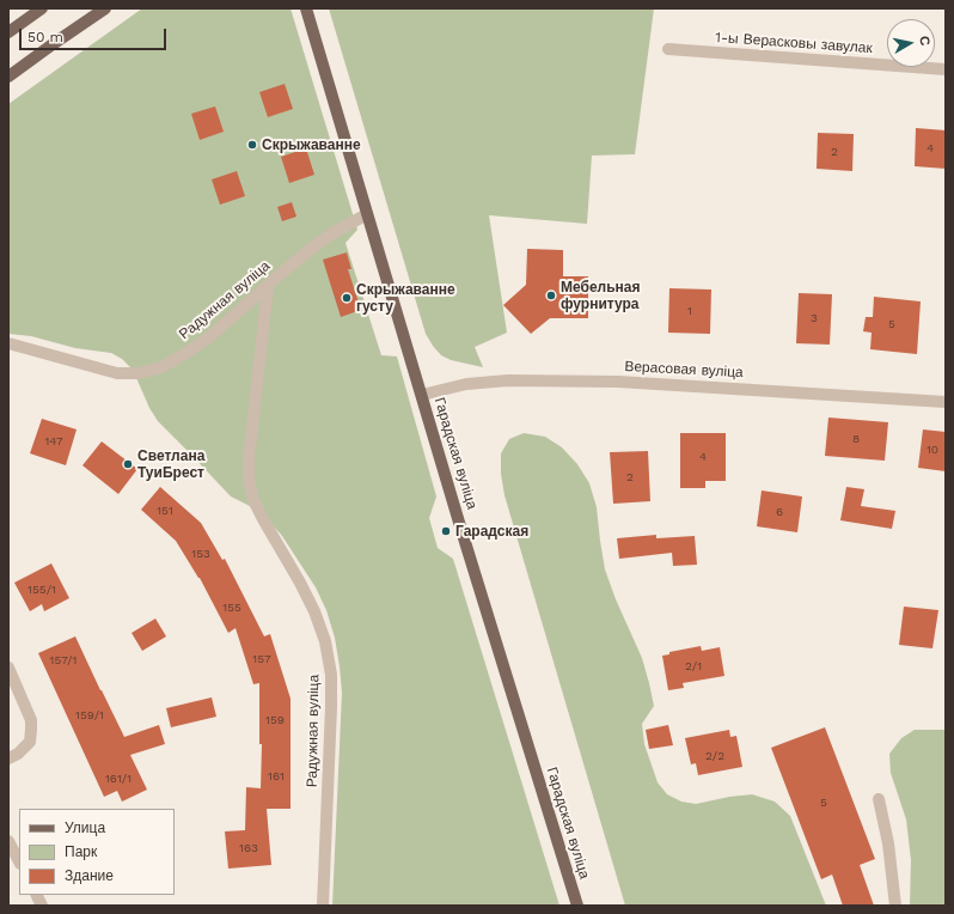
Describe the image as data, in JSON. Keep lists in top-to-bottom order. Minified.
{"streets":{"main road":["Гарадская вуліца"],"street":["1-ы Верасковы завулак","Радужная вуліца","Верасовая вуліца"]},"crossings":[["Радужная вуліца","Гарадская вуліца"],["Верасовая вуліца","Гарадская вуліца"]],"places":["Скрыжаванне","Мебельная фурнитура","Скрыжаванне густу","Светлана ТуиБрест","Гарадская"],"house_numbers":["4","2","1","3","5","8","147","10","4","2","151","6","153","155/1","155","157","157/1","2/1","159/1","159","2/2","161","161/1","5","163"],"legend":["Улица","Парк","Здание"],"scale_bar":"50 m","north":"right"}
